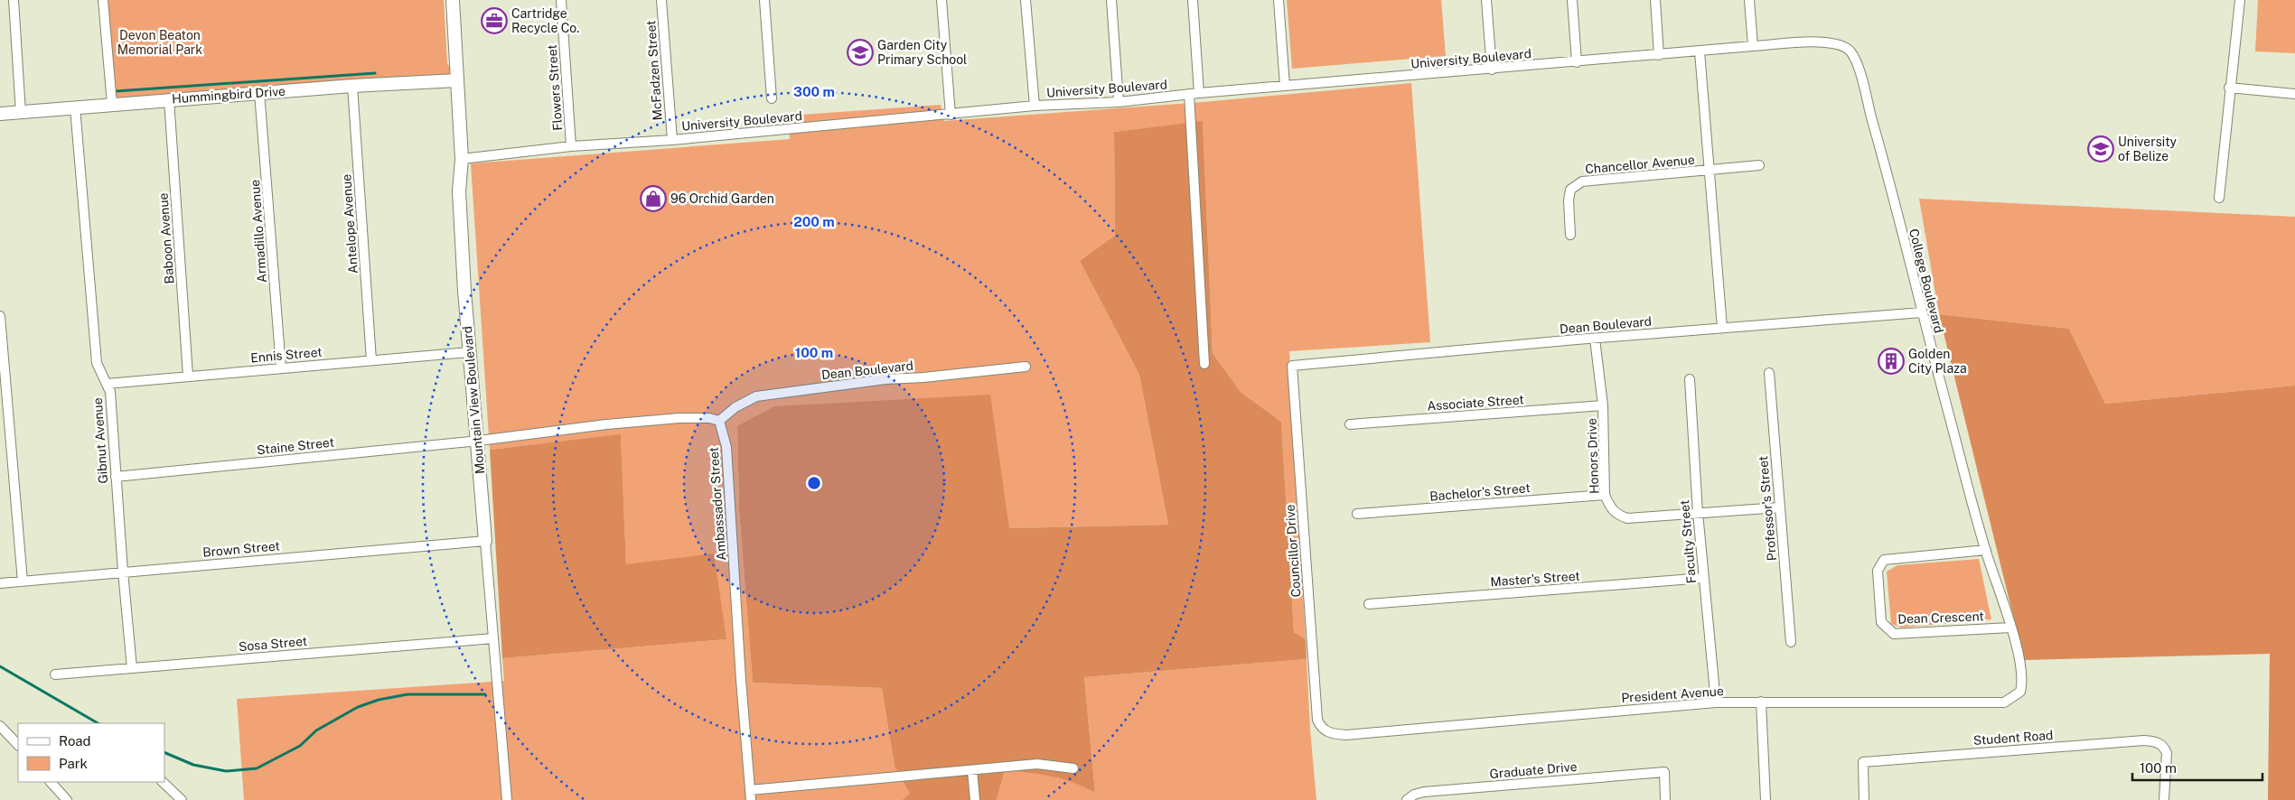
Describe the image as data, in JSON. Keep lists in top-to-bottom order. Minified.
{"streets":{"street":["University Boulevard","McFadzen Street","Flowers Street","Hummingbird Drive","Chancellor Avenue","Antelope Avenue","Armadillo Avenue","Baboon Avenue","College Boulevard","Dean Boulevard","Ennis Street","Mountain View Boulevard","Associate Street","Gibnut Avenue","Staine Street","Honors Drive","Bachelor's Street","Ambassador Street","Professor's Street","Faculty Street","Brown Street","Councillor Drive","Master's Street","Dean Crescent","Sosa Street","President Avenue","Student Road","Graduate Drive"]},"crossings":[["University Boulevard","McFadzen Street"],["University Boulevard","Flowers Street"],["University Boulevard","College Boulevard"],["University Boulevard","Mountain View Boulevard"],["Hummingbird Drive","Antelope Avenue"],["Hummingbird Drive","Armadillo Avenue"],["Hummingbird Drive","Baboon Avenue"],["Hummingbird Drive","Mountain View Boulevard"],["Hummingbird Drive","Gibnut Avenue"],["Antelope Avenue","Ennis Street"],["Armadillo Avenue","Ennis Street"],["Baboon Avenue","Ennis Street"],["College Boulevard","Dean Boulevard"],["College Boulevard","Dean Crescent"],["College Boulevard","President Avenue"],["Dean Boulevard","Honors Drive"],["Dean Boulevard","Ambassador Street"],["Dean Boulevard","Councillor Drive"],["Ennis Street","Mountain View Boulevard"],["Ennis Street","Gibnut Avenue"],["Mountain View Boulevard","Staine Street"],["Mountain View Boulevard","Brown Street"],["Mountain View Boulevard","Sosa Street"],["Associate Street","Honors Drive"],["Gibnut Avenue","Staine Street"],["Gibnut Avenue","Brown Street"],["Gibnut Avenue","Sosa Street"],["Honors Drive","Bachelor's Street"],["Honors Drive","Professor's Street"],["Honors Drive","Faculty Street"],["Faculty Street","Master's Street"],["Faculty Street","President Avenue"],["Councillor Drive","President Avenue"]],"parks":["Devon Beaton Memorial Park"],"places":{"office":["Cartridge Recycle Co."],"school or university":["Garden City Primary School","University of Belize"],"shop":["96 Orchid Garden"],"building":["Golden City Plaza"]},"legend":["Road","Park"],"scale_bar":"100 m","rings":["300 m","200 m","100 m"]}
